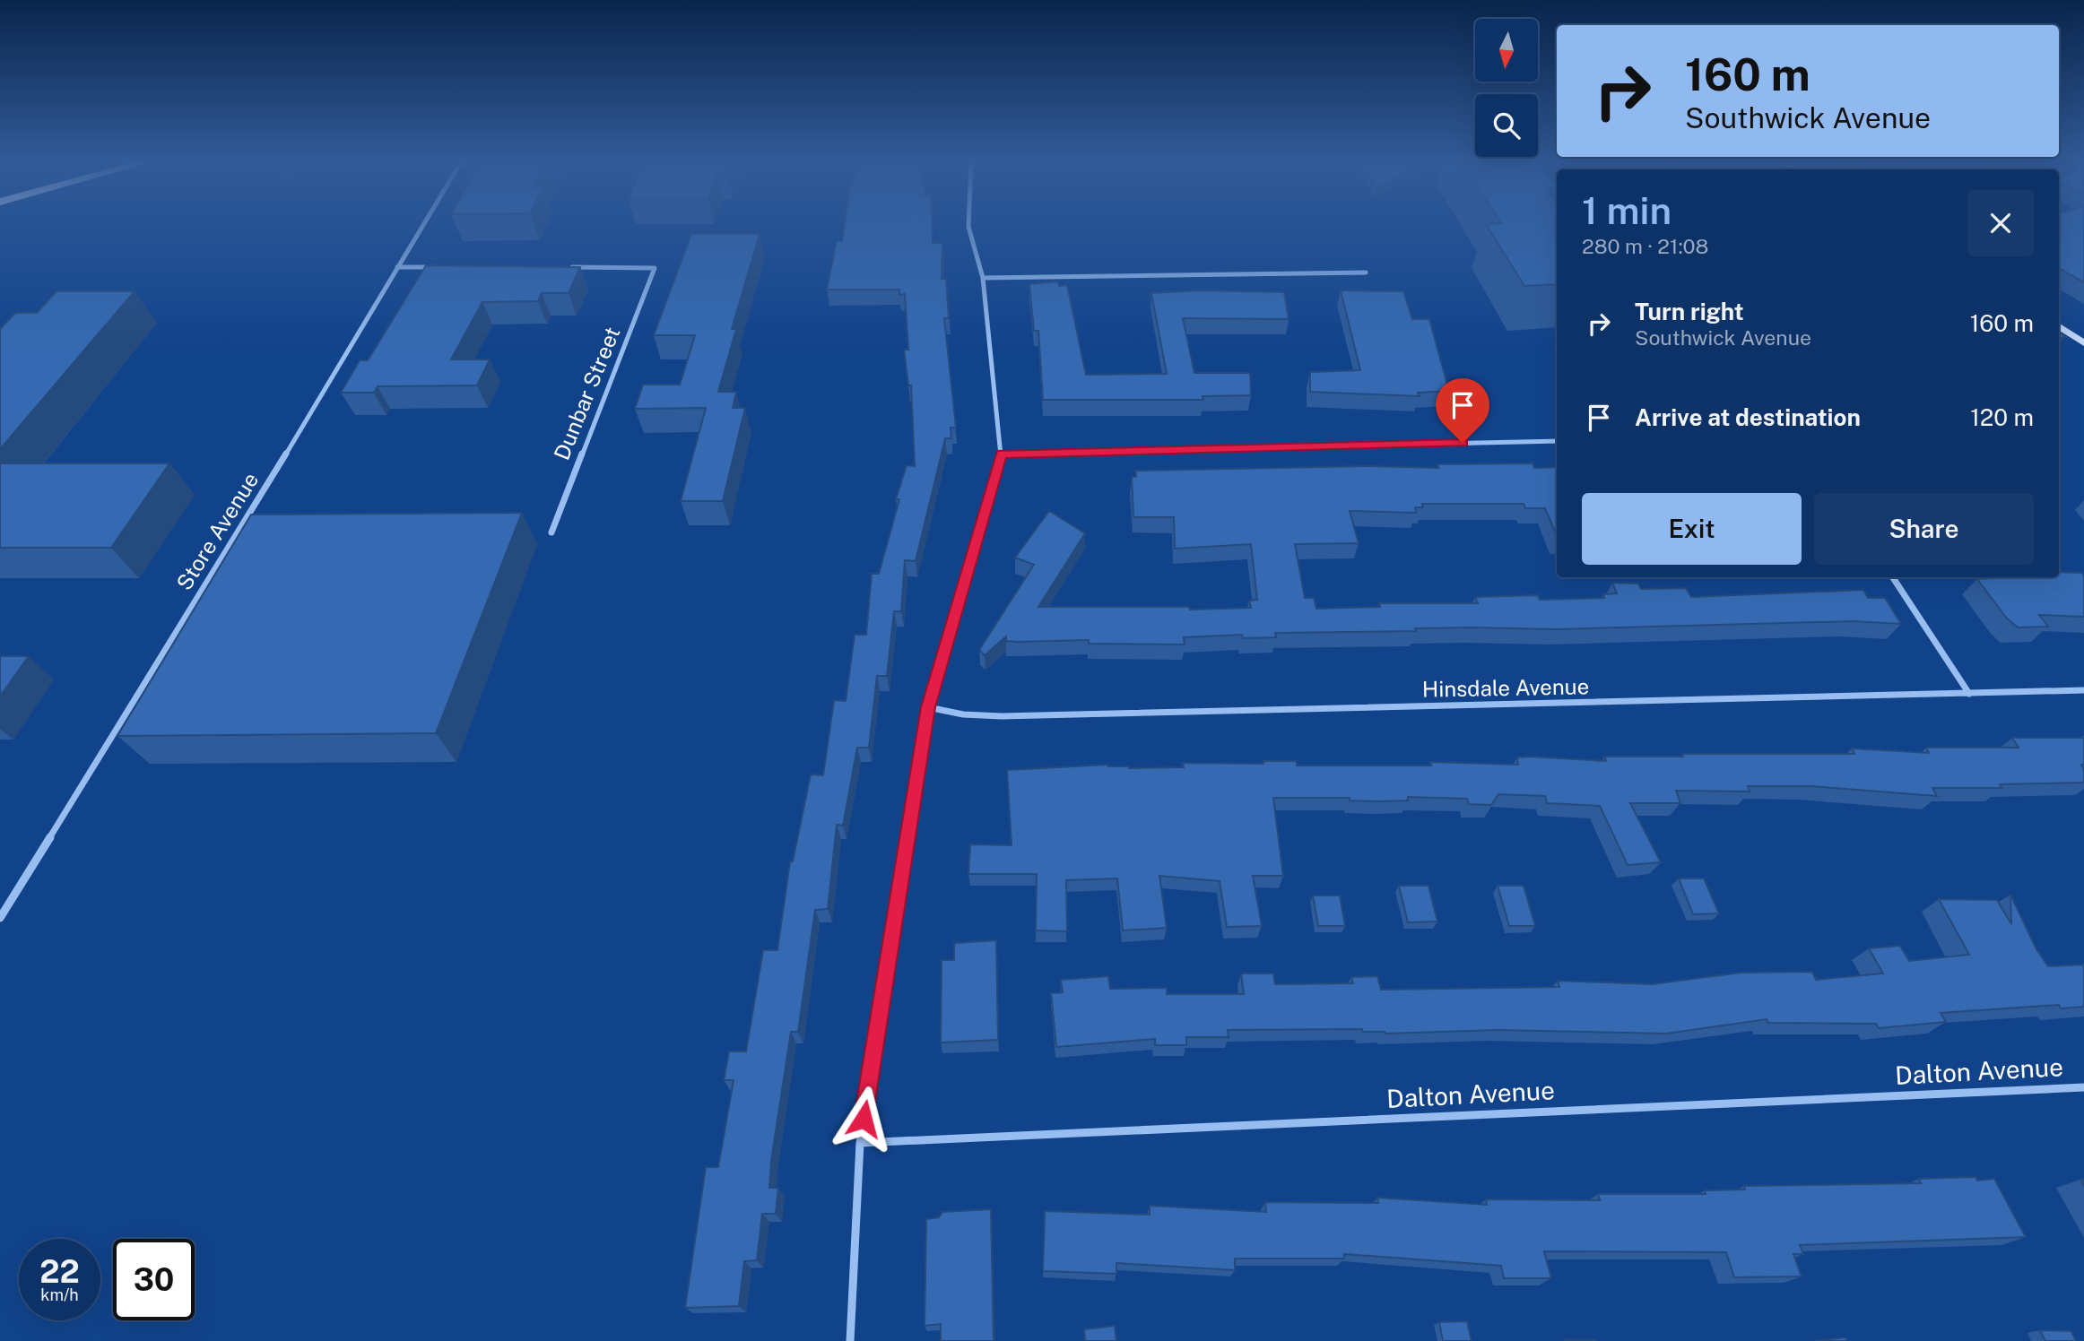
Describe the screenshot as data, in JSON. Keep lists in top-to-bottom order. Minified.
{"streets":{"street":["Dunbar Street","Store Avenue","Hinsdale Avenue","Dalton Avenue"]},"north":"bottom","page":{"turn":["160 m","Southwick Avenue"],"heading":["1 min","280 m · 21:08"],"list":[{"name":"Turn right","note":"Southwick Avenue","value":"160 m"},{"name":"Arrive at destination","value":"120 m"}],"buttons":["Exit","Share"],"speed":"22 km/h","limit":"30"}}
